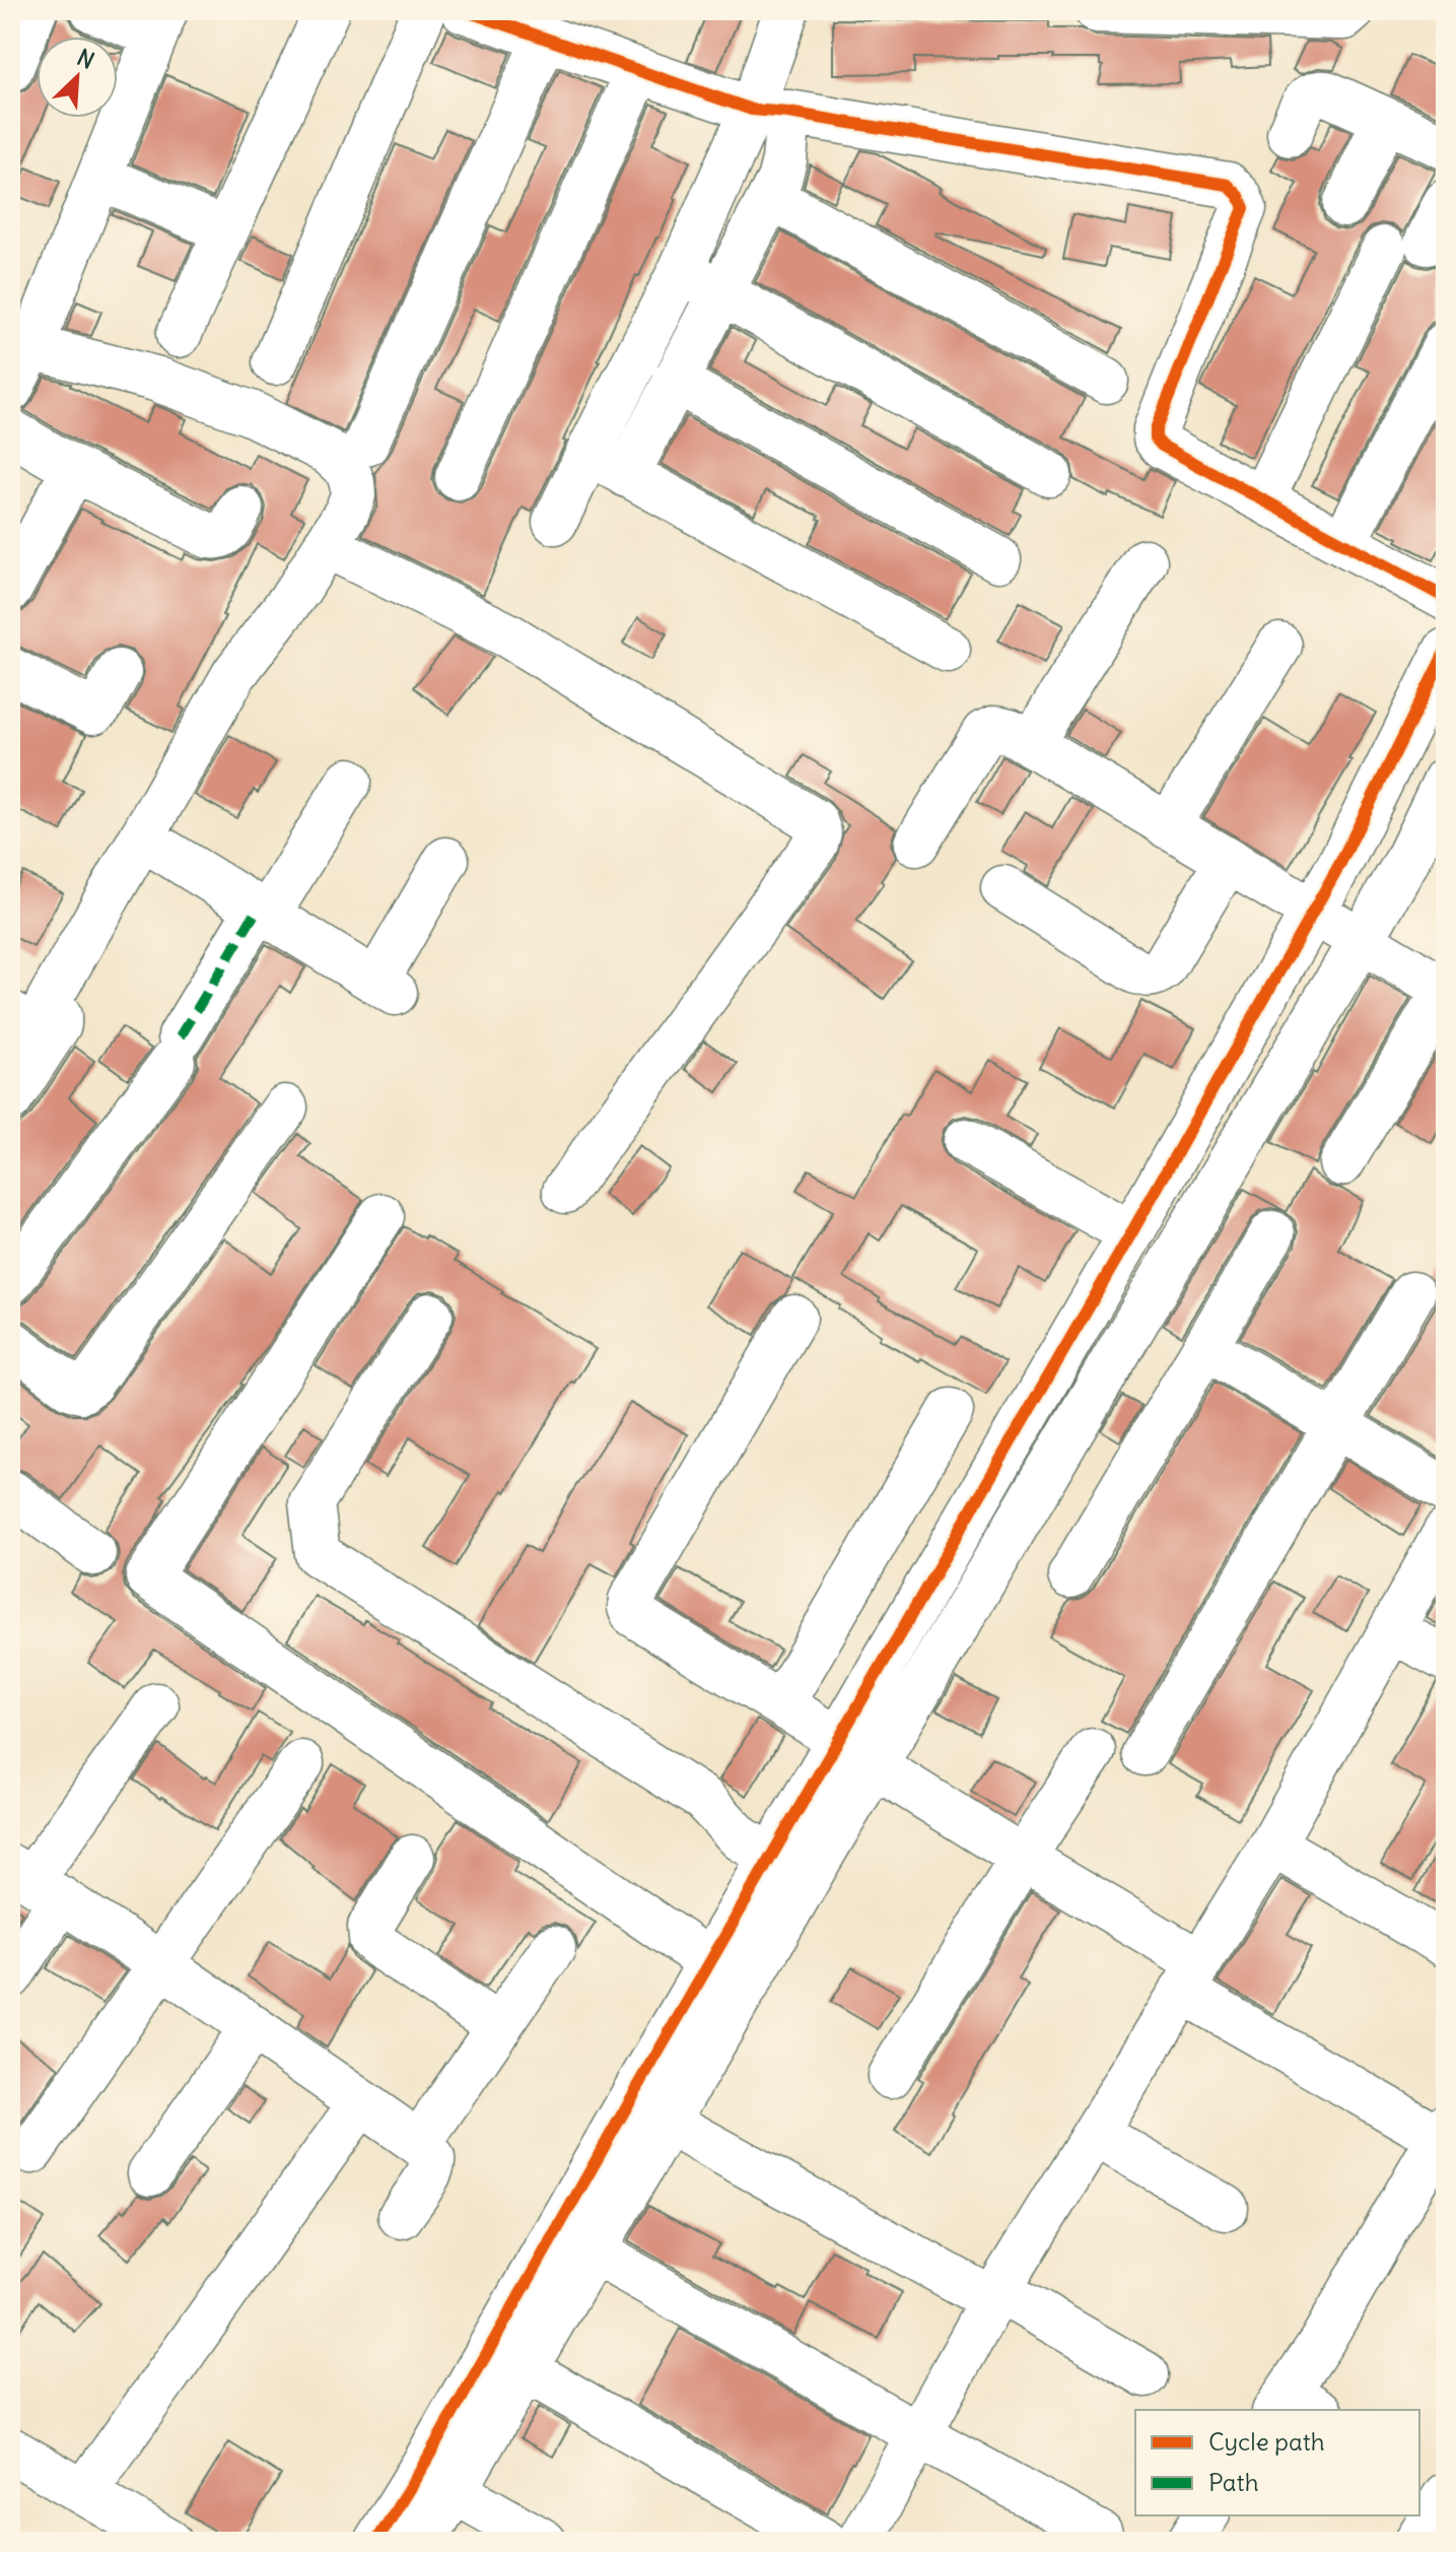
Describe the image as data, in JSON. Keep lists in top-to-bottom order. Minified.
{"legend":["Cycle path","Path"],"north":"top right"}
